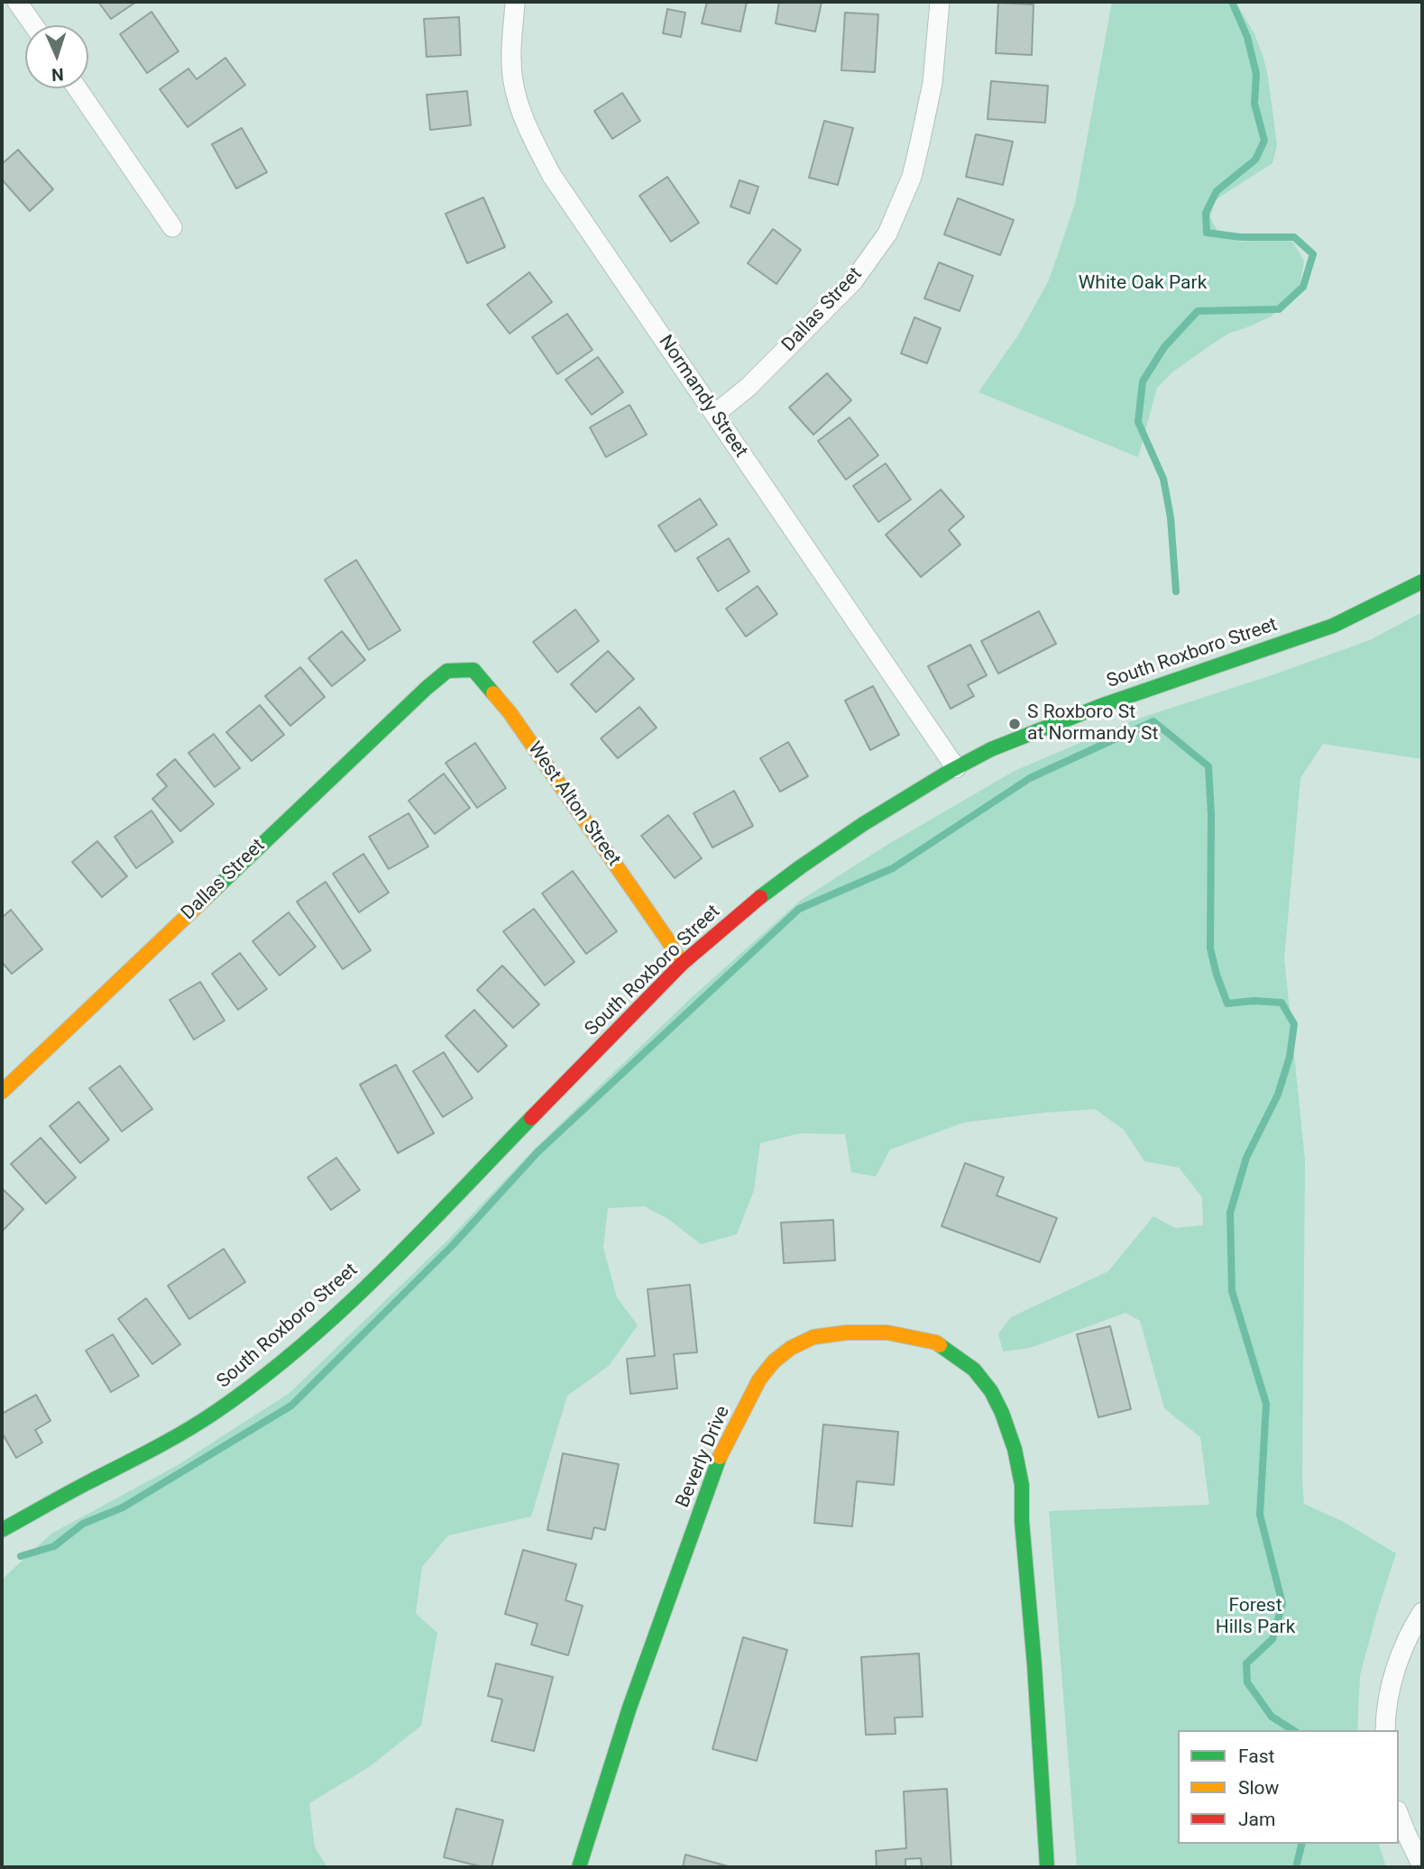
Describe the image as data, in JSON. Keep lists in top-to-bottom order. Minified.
{"streets":{"street":["Dallas Street","Normandy Street","South Roxboro Street","West Alton Street","Beverly Drive"]},"crossings":[["Dallas Street","Normandy Street"],["Dallas Street","West Alton Street"],["Normandy Street","South Roxboro Street"],["South Roxboro Street","West Alton Street"]],"parks":["White Oak Park","Forest Hills Park"],"places":["S Roxboro St at Normandy St"],"legend":["Fast","Slow","Jam"],"north":"bottom"}
